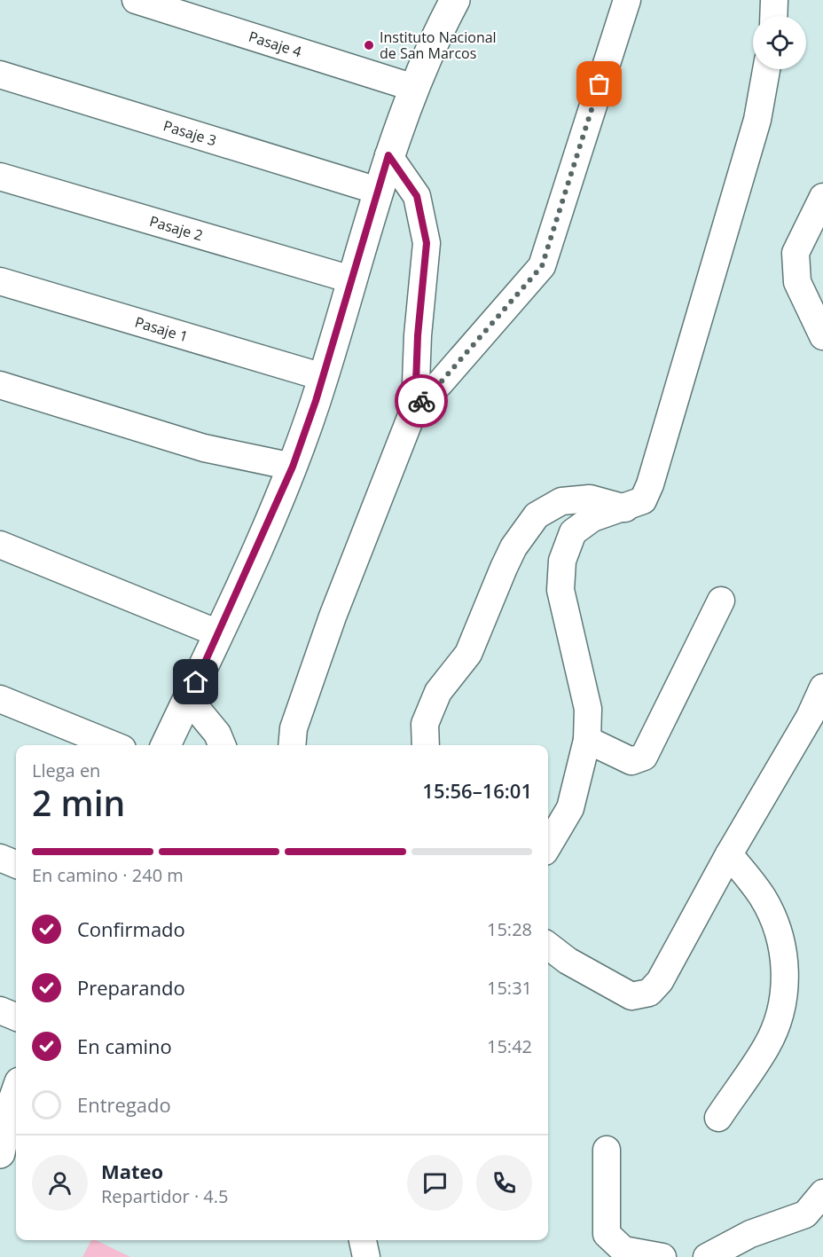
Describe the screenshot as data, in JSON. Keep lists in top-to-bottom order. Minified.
{"streets":{"street":["Pasaje 4","Pasaje 3","Pasaje 2","Pasaje 1"]},"places":["Instituto Nacional de San Marcos"],"page":{"heading":["2 min","Llega en","15:56–16:01"],"panel":["Mateo","Repartidor · 4.5"],"bar":"En camino · 240 m","list":[["Confirmado","15:28"],["Preparando","15:31"],["En camino","15:42"],"Entregado"]}}
